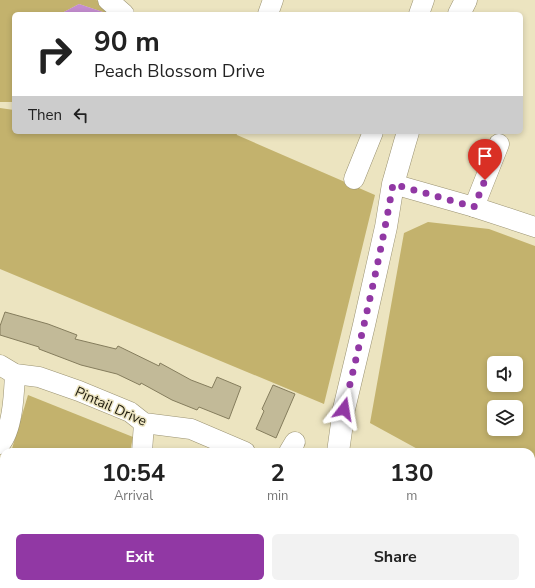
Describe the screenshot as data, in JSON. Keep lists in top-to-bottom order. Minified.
{"streets":{"street":["Pintail Drive"]},"page":{"turn":["90 m","Peach Blossom Drive"],"then":"Then","eta":["10:54","Arrival","2","min","130","m"],"buttons":["Exit","Share"]}}
